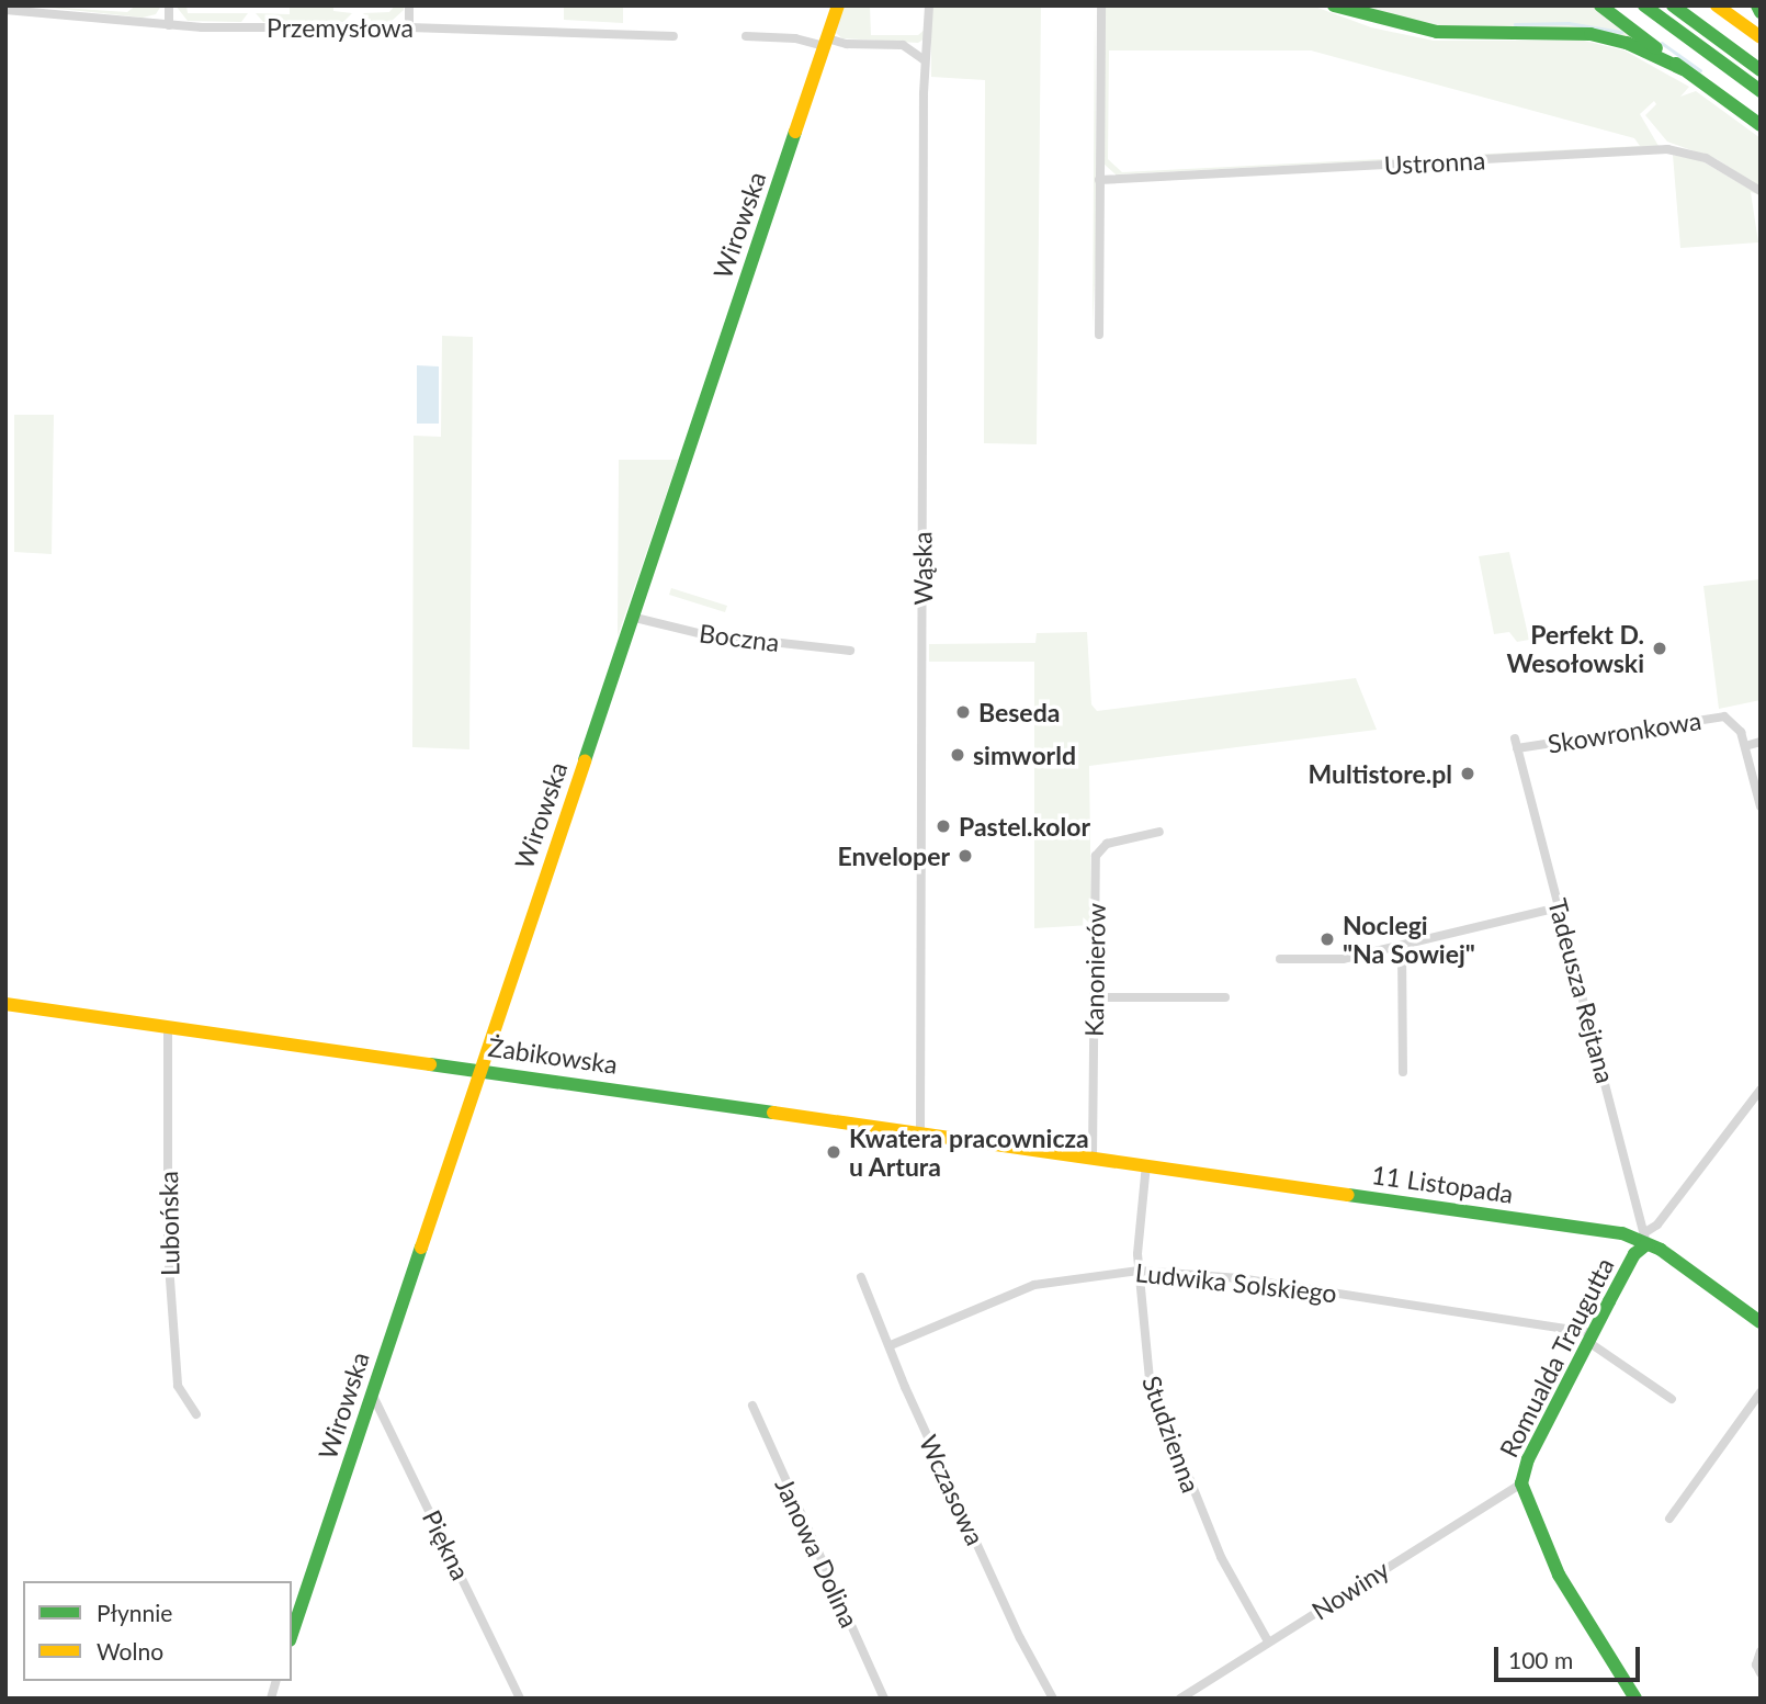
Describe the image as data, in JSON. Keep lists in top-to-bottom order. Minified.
{"streets":{"main road":["Wirowska","Żabikowska","11 Listopada","Romualda Traugutta"],"street":["Przemysłowa","Ustronna","Wąska","Boczna","Skowronkowa","Kanonierów","Tadeusza Rejtana","Lubońska","Ludwika Solskiego","Studzienna","Wczasowa","Piękna","Janowa Dolina","Nowiny"]},"crossings":[["Wirowska","Boczna"],["Wirowska","Żabikowska"],["Wirowska","Piękna"],["Wąska","Żabikowska"],["Skowronkowa","Tadeusza Rejtana"],["Kanonierów","Żabikowska"],["Kanonierów","11 Listopada"],["Tadeusza Rejtana","11 Listopada"],["Tadeusza Rejtana","Romualda Traugutta"],["Żabikowska","11 Listopada"],["Żabikowska","Lubońska"],["11 Listopada","Romualda Traugutta"],["11 Listopada","Studzienna"],["Ludwika Solskiego","Romualda Traugutta"],["Ludwika Solskiego","Studzienna"],["Ludwika Solskiego","Wczasowa"],["Romualda Traugutta","Nowiny"],["Studzienna","Nowiny"]],"places":["Perfekt D. Wesołowski","Beseda","simworld","Multistore.pl","Pastel.kolor","Enveloper","Noclegi \"Na Sowiej\"","Kwatera pracownicza u Artura"],"legend":["Płynnie","Wolno"],"scale_bar":"100 m"}
